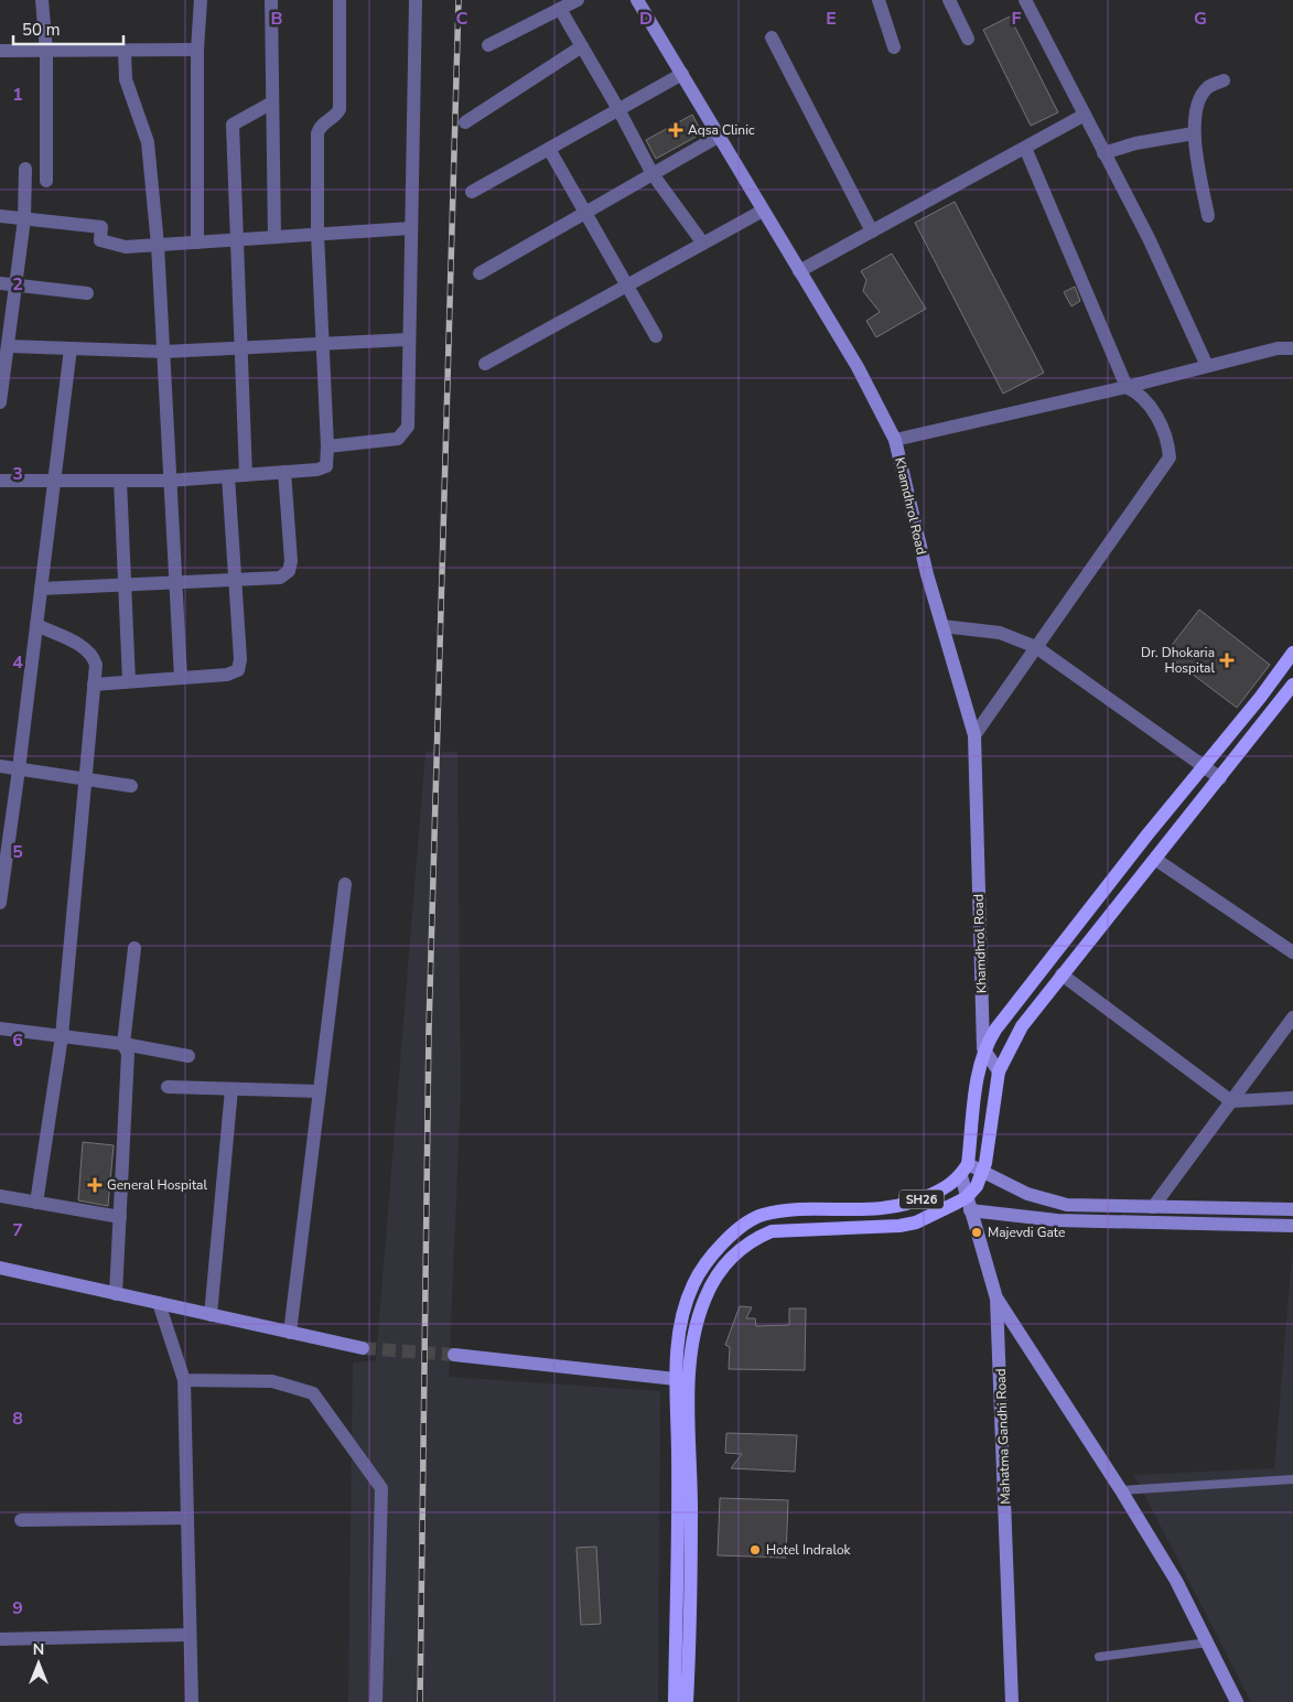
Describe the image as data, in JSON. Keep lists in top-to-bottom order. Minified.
{"streets":{"main road":["Khamdhrol Road","SH26","Mahatma Gandhi Road"]},"crossings":[["SH26","Mahatma Gandhi Road"]],"places":{"health":["Aqsa Clinic","Dr. Dhokaria Hospital","General Hospital"],"other":["Majevdi Gate","Hotel Indralok"]},"scale_bar":"50 m","north":"top","grid":{"columns":["B","C","D","E","F","G"],"rows":["1","2","3","4","5","6","7","8","9"]}}
